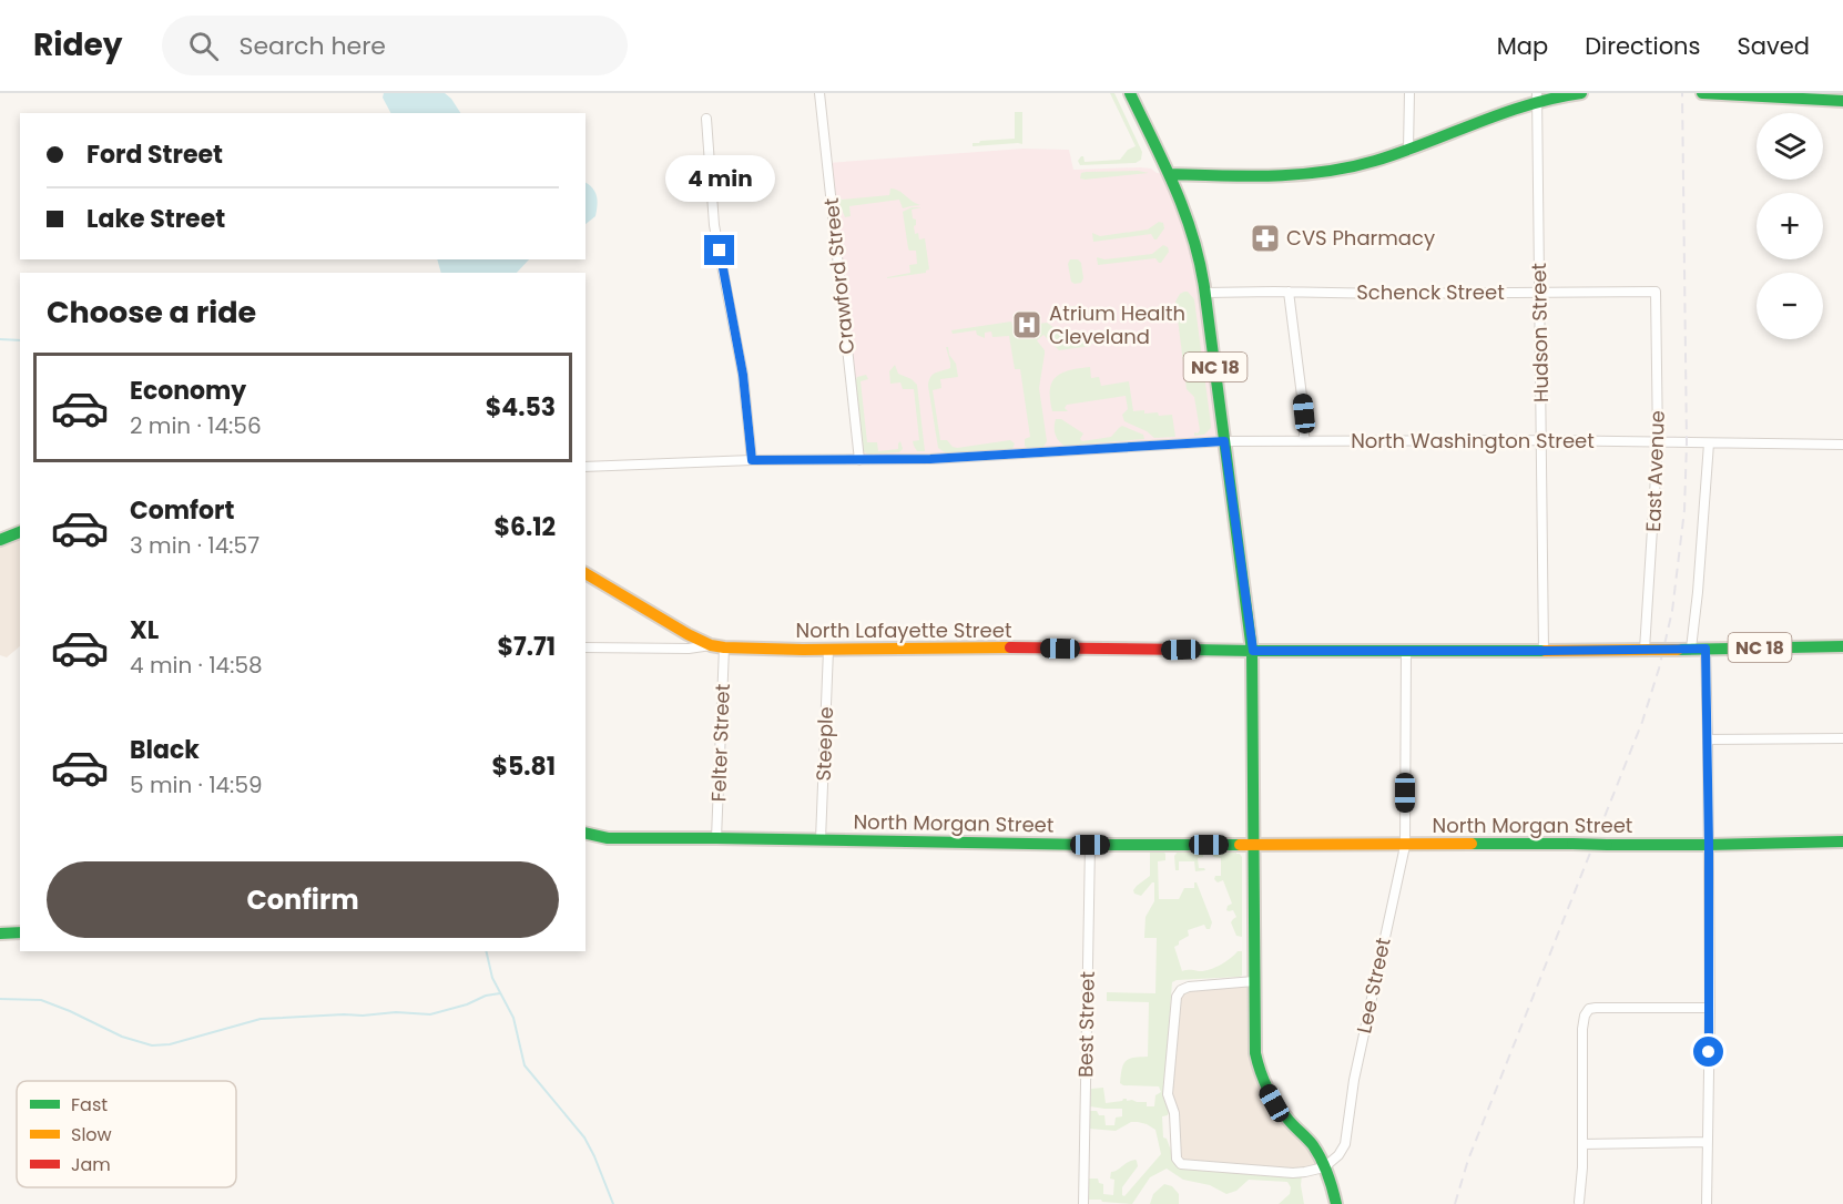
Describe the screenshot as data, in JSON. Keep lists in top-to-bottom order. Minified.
{"streets":{"street":["Crawford Street","Schenck Street","Hudson Street","NC 18","North Washington Street","East Avenue","North Lafayette Street","Felter Street","Steeple","North Morgan Street","Lee Street","Best Street"]},"crossings":[["Crawford Street","North Washington Street"],["Schenck Street","Hudson Street"],["Schenck Street","NC 18"],["Schenck Street","East Avenue"],["Hudson Street","North Washington Street"],["Hudson Street","North Lafayette Street"],["NC 18","North Washington Street"],["NC 18","North Lafayette Street"],["North Washington Street","East Avenue"],["East Avenue","North Lafayette Street"],["North Lafayette Street","Felter Street"],["North Lafayette Street","Steeple"],["North Lafayette Street","Lee Street"],["Felter Street","North Morgan Street"],["Steeple","North Morgan Street"],["North Morgan Street","Lee Street"],["North Morgan Street","Best Street"]],"places":{"pharmacy":["CVS Pharmacy"],"hospital":["Atrium Health Cleveland"]},"legend":["Fast","Slow","Jam"],"page":{"header":"Ridey","search":"Search here","nav":["Map","Directions","Saved"],"map_buttons":["+","−"],"banner":["Ford Street","Lake Street"],"bubble":"4 min","heading":"Choose a ride","list":[{"name":"Economy","note":"2 min · 14:56","value":"$4.53"},{"name":"Comfort","note":"3 min · 14:57","value":"$6.12"},{"name":"XL","note":"4 min · 14:58","value":"$7.71"},{"name":"Black","note":"5 min · 14:59","value":"$5.81"}],"buttons":"Confirm"}}
